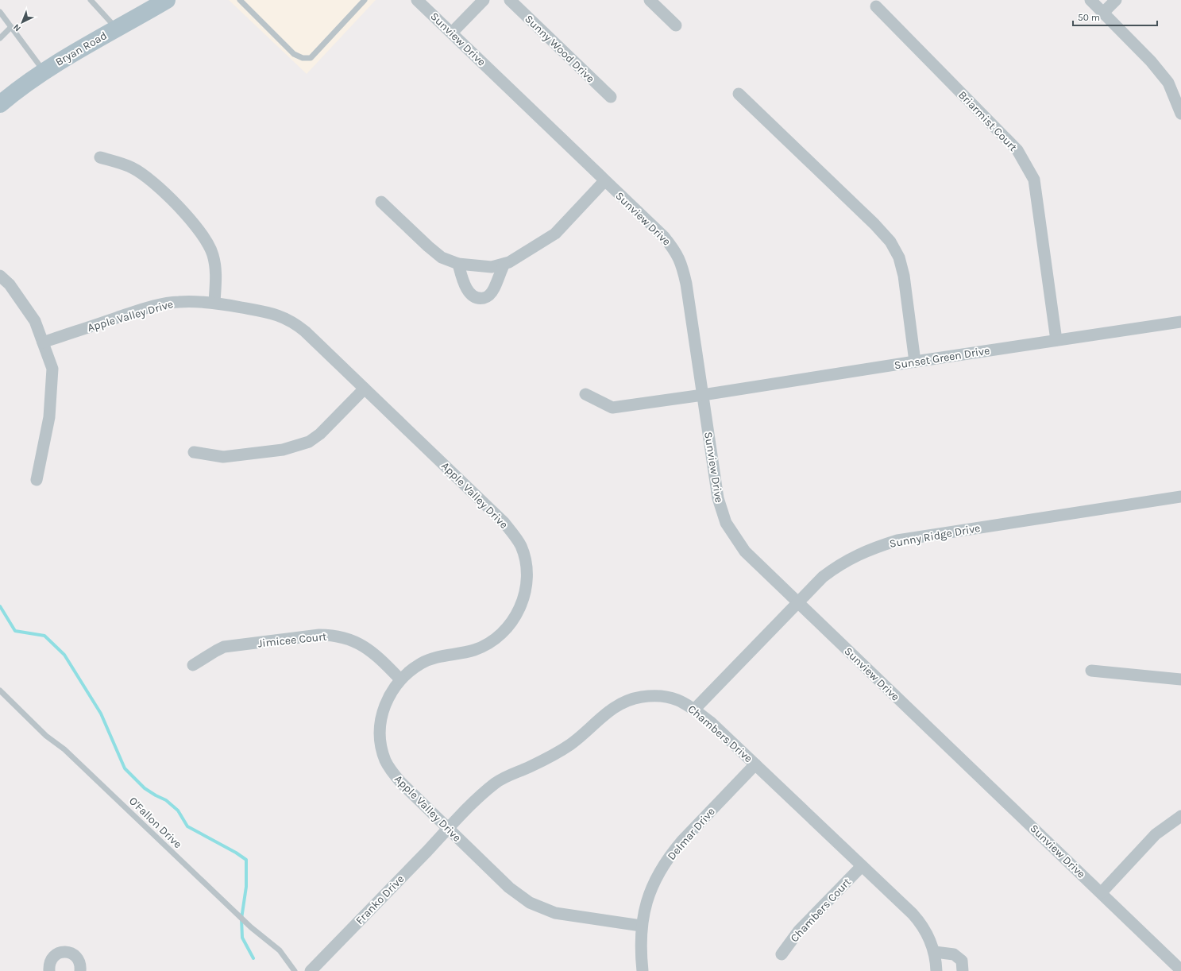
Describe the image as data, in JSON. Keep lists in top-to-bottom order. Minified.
{"streets":{"main road":["Bryan Road"],"street":["Sunview Drive","Sunny Wood Drive","Briarmist Court","Apple Valley Drive","Sunset Green Drive","Sunny Ridge Drive","Jimicee Court","Chambers Drive","Delmar Drive","Franko Drive","Chambers Court"],"lane":["O'Fallon Drive"]},"crossings":[["Sunview Drive","Sunset Green Drive"],["Sunview Drive","Sunny Ridge Drive"],["Briarmist Court","Sunset Green Drive"],["Apple Valley Drive","Jimicee Court"],["Apple Valley Drive","Chambers Drive"],["Apple Valley Drive","Delmar Drive"],["Apple Valley Drive","Franko Drive"],["Sunny Ridge Drive","Chambers Drive"],["Chambers Drive","Delmar Drive"],["Chambers Drive","Franko Drive"],["Chambers Drive","Chambers Court"]],"scale_bar":"50 m","north":"bottom left"}
